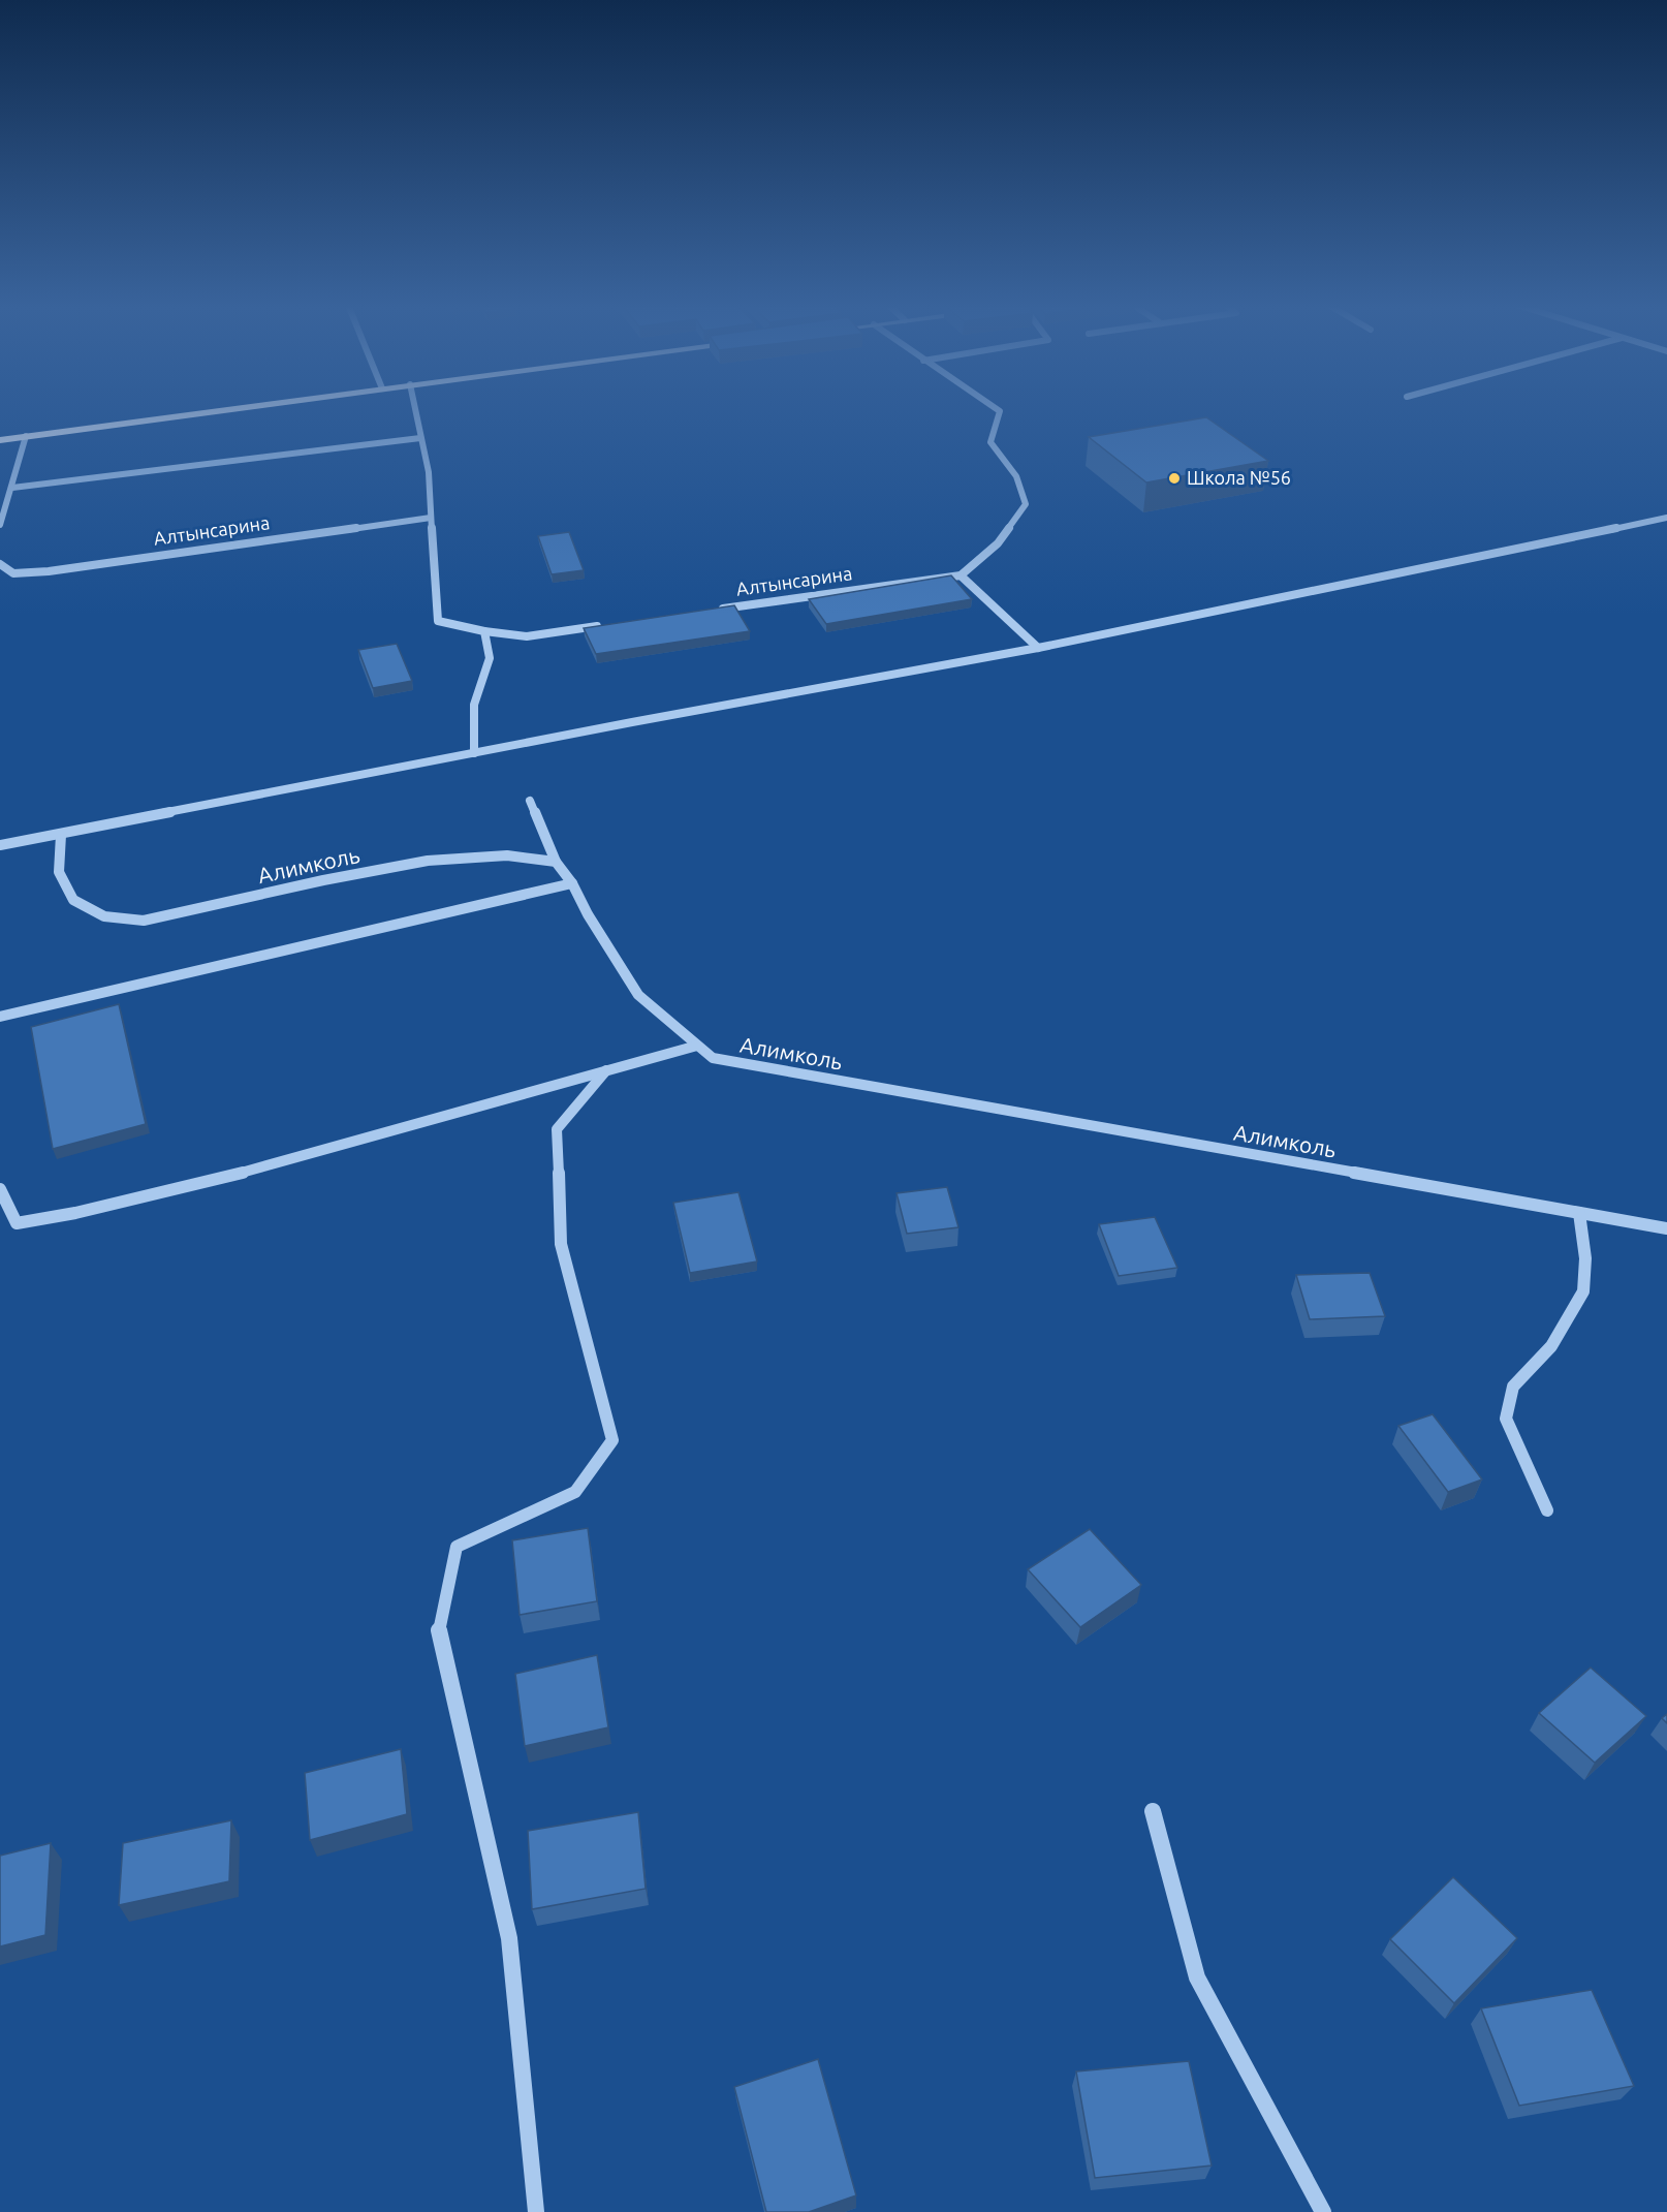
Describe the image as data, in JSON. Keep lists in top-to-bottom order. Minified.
{"streets":{"street":["Алтынсарина","Алимколь"]},"places":["Школа №56"]}
